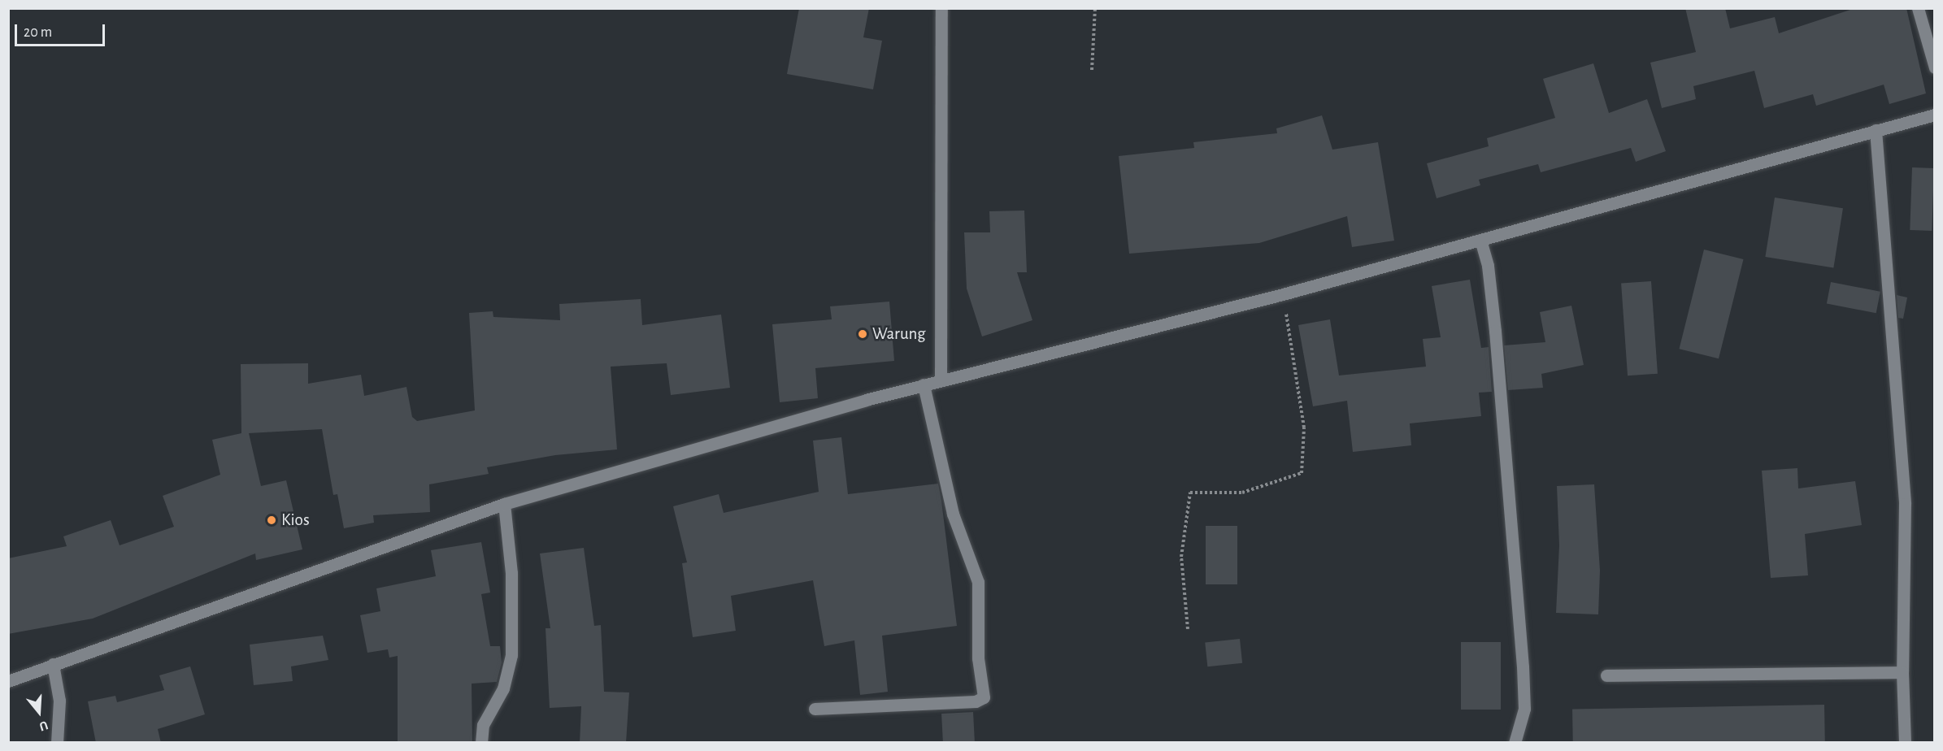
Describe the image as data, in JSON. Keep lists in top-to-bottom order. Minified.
{"places":["Warung","Kios"],"scale_bar":"20 m","north":"bottom"}
